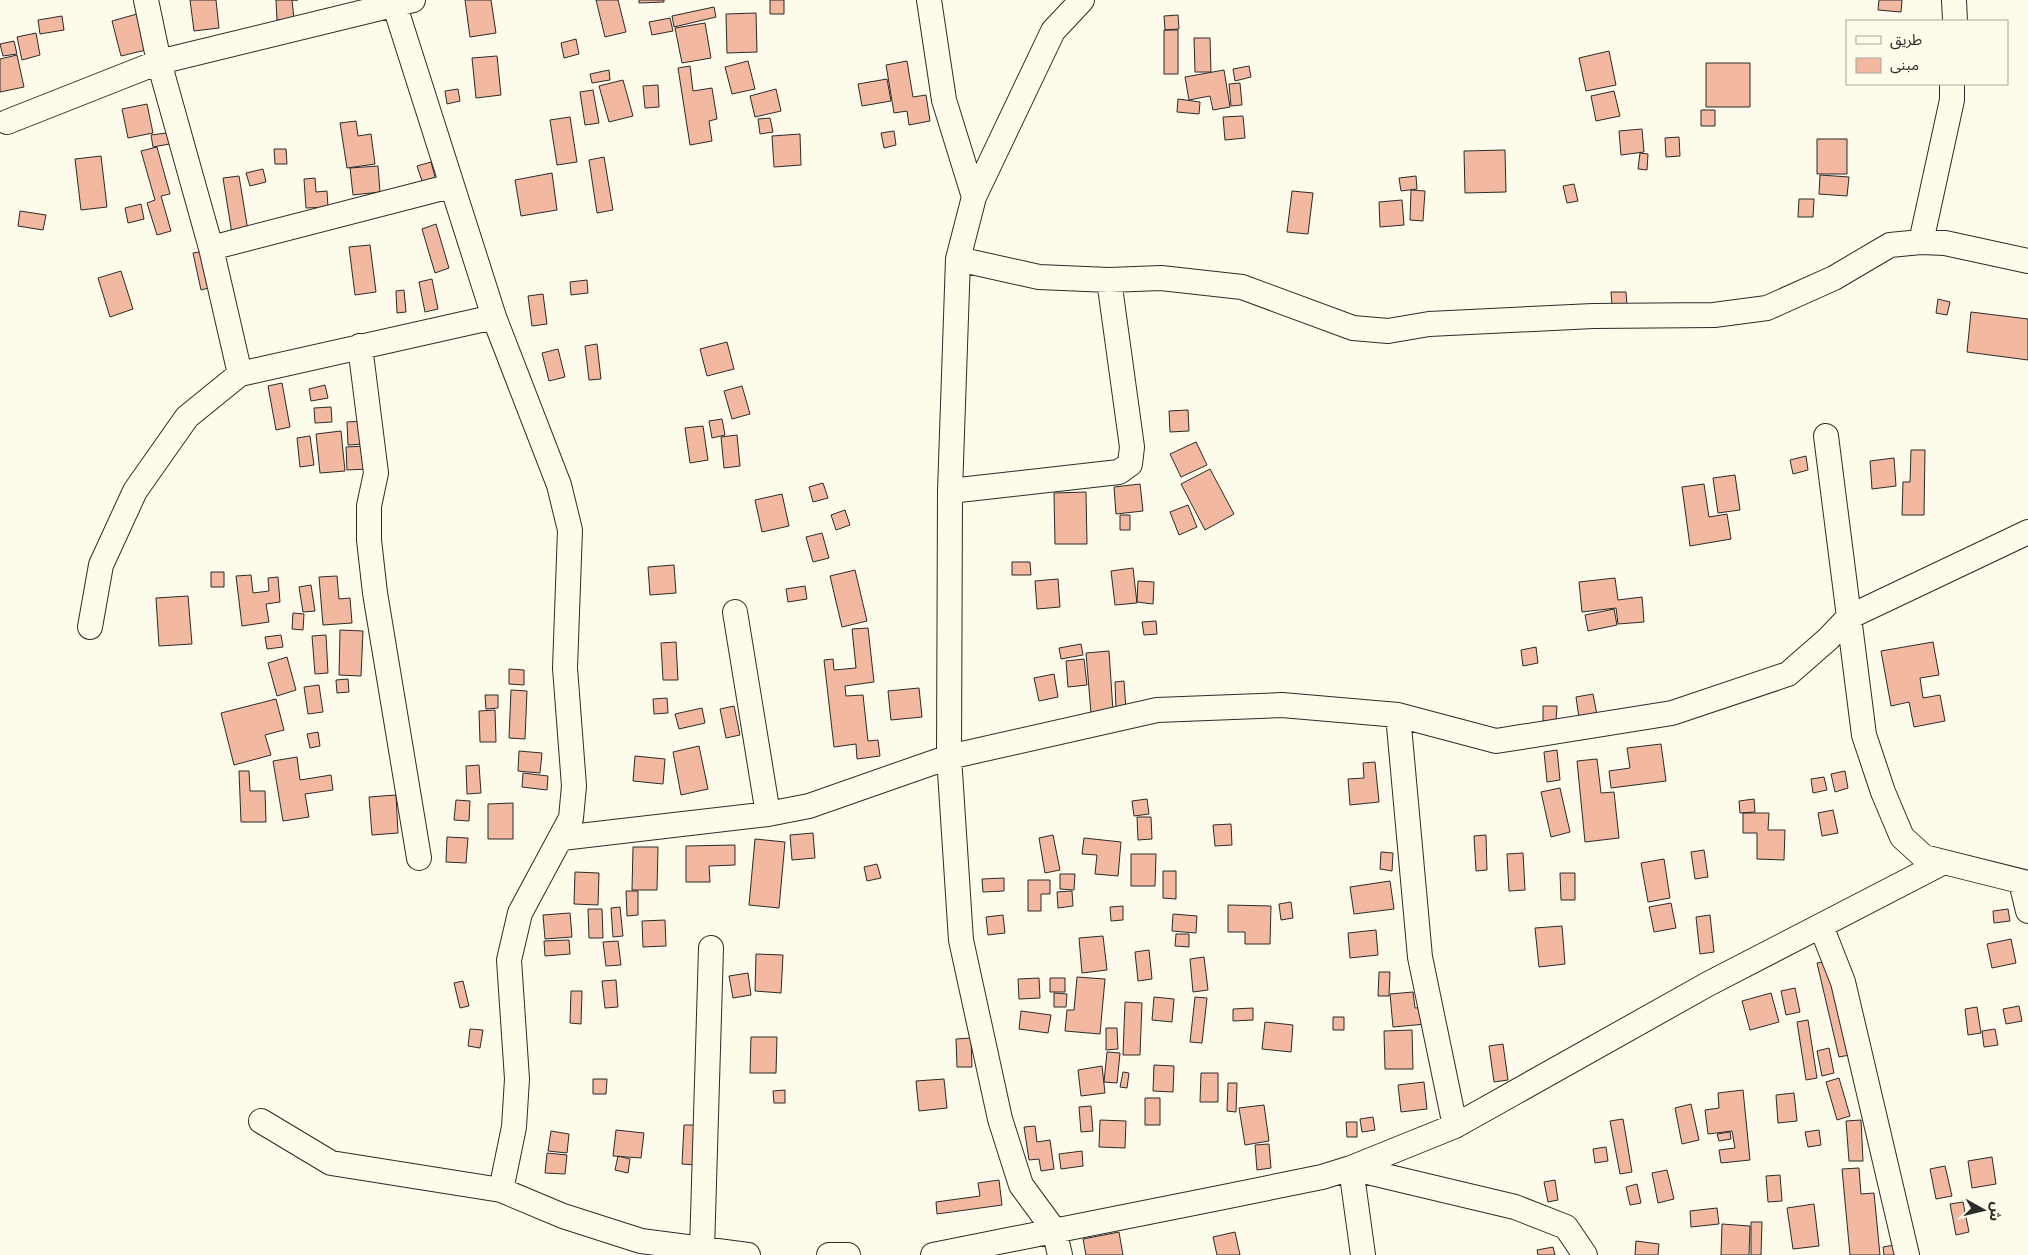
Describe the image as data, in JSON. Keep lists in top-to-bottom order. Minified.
{"legend":["طريق","مبنى"],"north":"right"}
